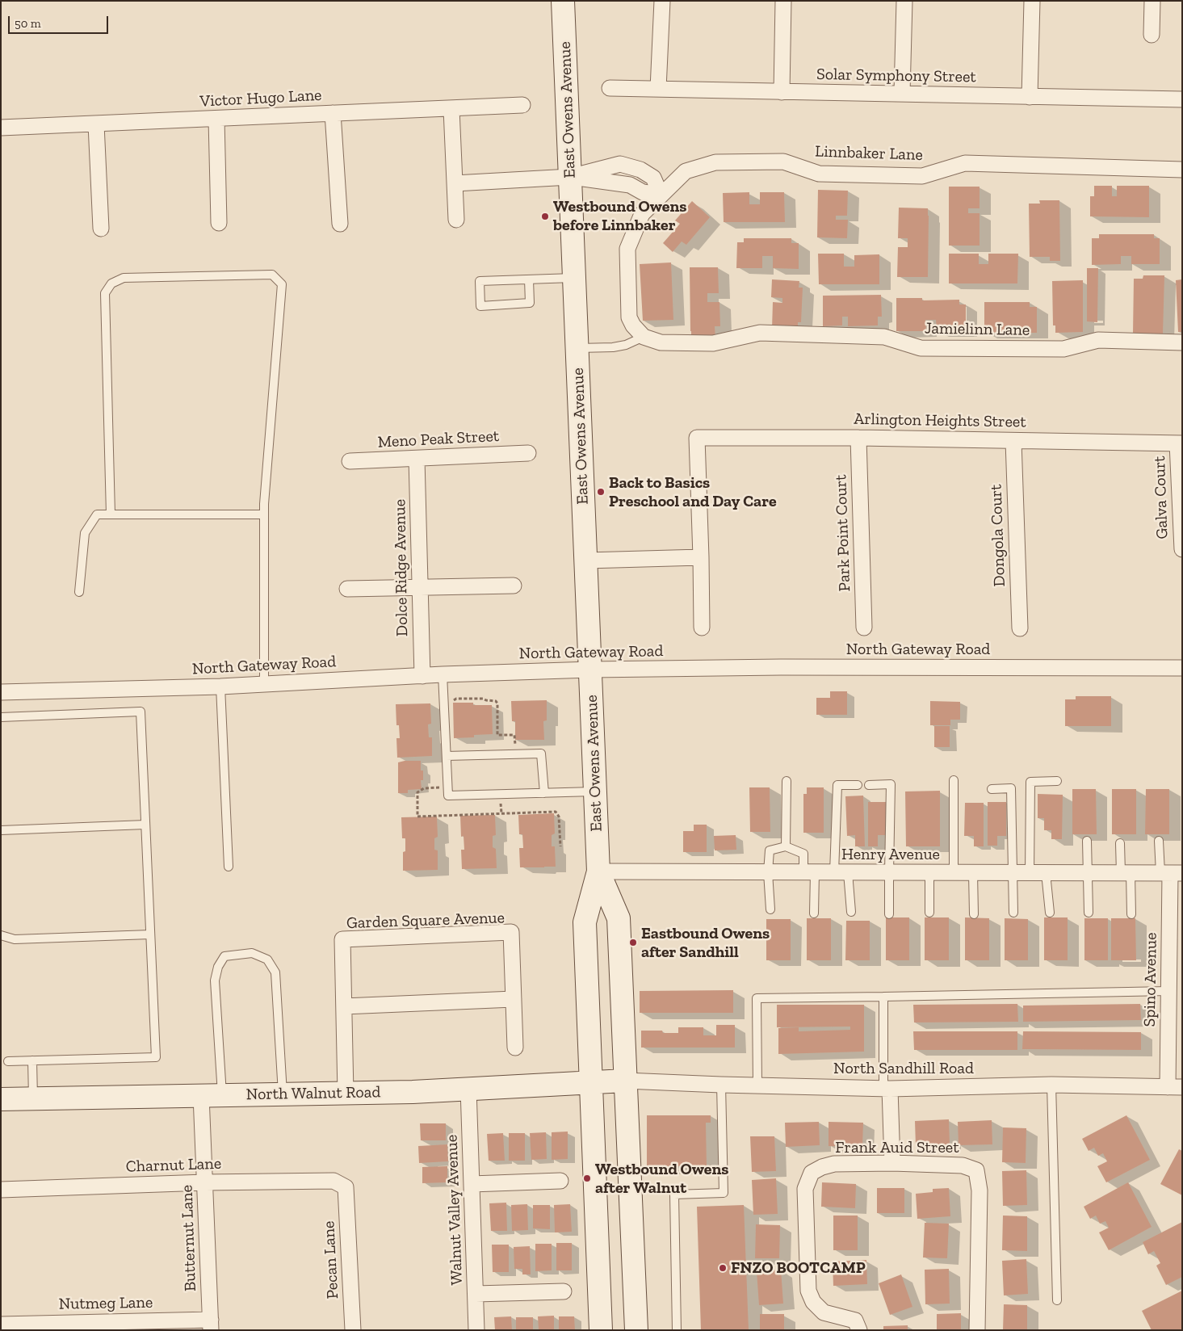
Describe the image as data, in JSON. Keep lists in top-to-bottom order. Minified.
{"streets":{"main road":["East Owens Avenue","North Walnut Road"],"street":["Solar Symphony Street","Victor Hugo Lane","Linnbaker Lane","Jamielinn Lane","Arlington Heights Street","Meno Peak Street","Galva Court","Park Point Court","Dongola Court","Dolce Ridge Avenue","North Gateway Road","Henry Avenue","Garden Square Avenue","Spino Avenue","North Sandhill Road","Frank Auid Street","Charnut Lane","Walnut Valley Avenue","Butternut Lane","Pecan Lane","Nutmeg Lane"]},"crossings":[["East Owens Avenue","North Gateway Road"],["East Owens Avenue","Henry Avenue"],["East Owens Avenue","North Sandhill Road"],["East Owens Avenue","North Walnut Road"],["Linnbaker Lane","Jamielinn Lane"],["Arlington Heights Street","Galva Court"],["Arlington Heights Street","Park Point Court"],["Arlington Heights Street","Dongola Court"],["Meno Peak Street","Dolce Ridge Avenue"],["Dolce Ridge Avenue","North Gateway Road"],["Henry Avenue","Spino Avenue"],["Garden Square Avenue","North Walnut Road"],["Spino Avenue","North Sandhill Road"],["North Sandhill Road","North Walnut Road"],["North Walnut Road","Walnut Valley Avenue"],["North Walnut Road","Butternut Lane"],["Charnut Lane","Butternut Lane"],["Charnut Lane","Pecan Lane"],["Butternut Lane","Nutmeg Lane"]],"places":["Westbound Owens before Linnbaker","Back to Basics Preschool and Day Care","Eastbound Owens after Sandhill","Westbound Owens after Walnut","FNZO BOOTCAMP"],"scale_bar":"50 m"}
